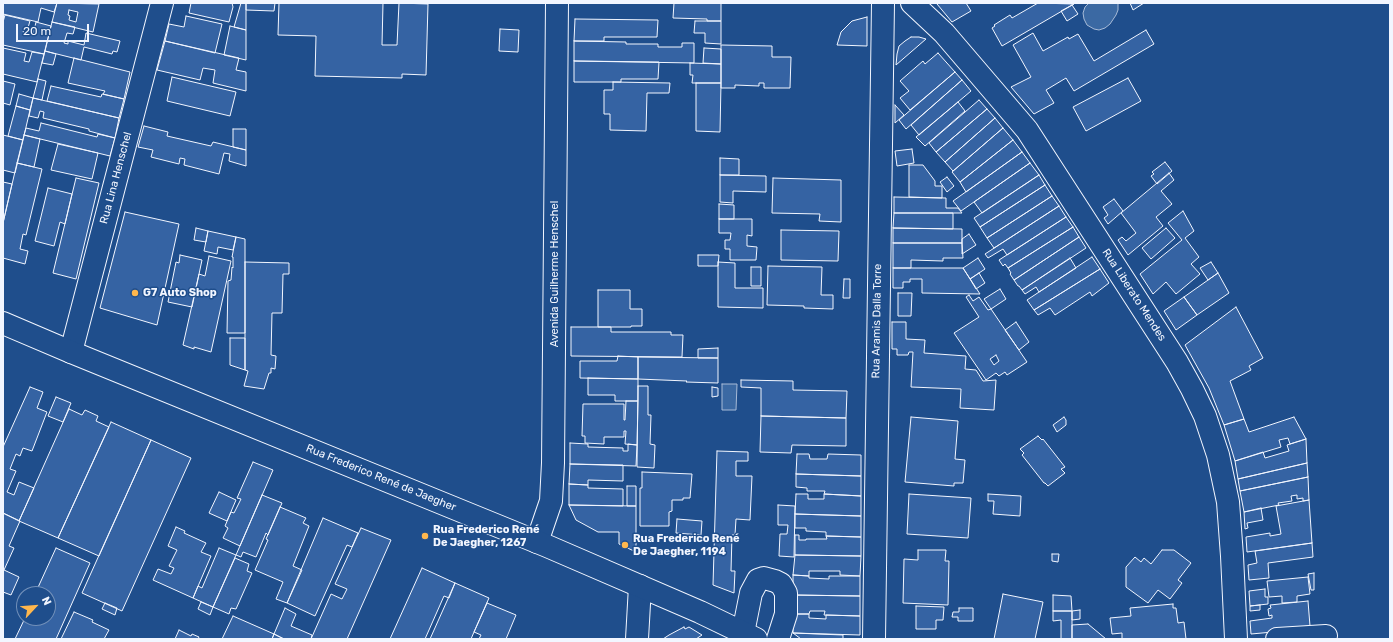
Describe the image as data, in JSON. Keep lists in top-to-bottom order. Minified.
{"streets":{"street":["Rua Lina Henschel","Avenida Guilherme Henschel","Rua Liberato Mendes","Rua Aramis Dalla Torre","Rua Frederico René de Jaegher"]},"crossings":[["Rua Lina Henschel","Rua Frederico René de Jaegher"],["Avenida Guilherme Henschel","Rua Frederico René de Jaegher"]],"places":["G7 Auto Shop","Rua Frederico René De Jaegher, 1267","Rua Frederico René De Jaegher, 1194"],"scale_bar":"20 m","north":"top right"}
